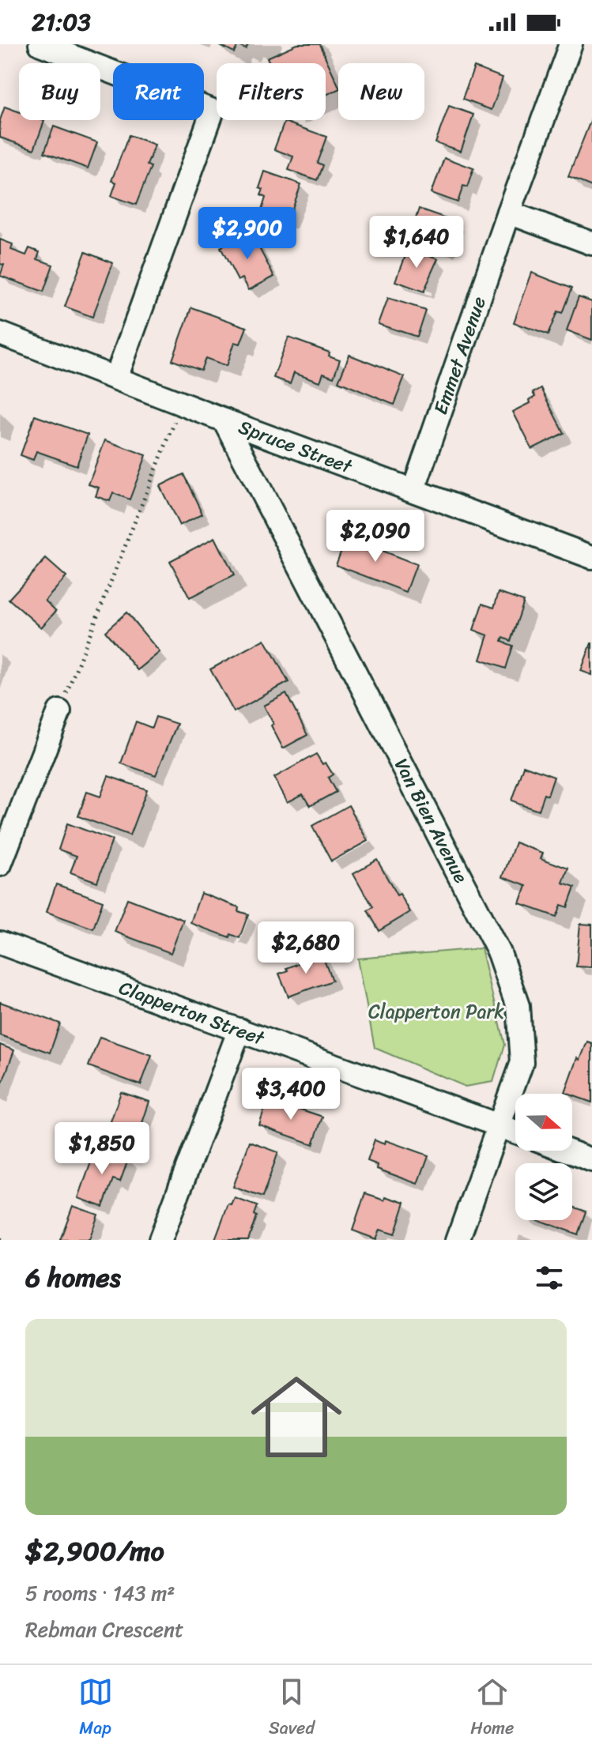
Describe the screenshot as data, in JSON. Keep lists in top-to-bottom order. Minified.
{"streets":{"street":["Emmet Avenue","Spruce Street","Van Bien Avenue","Clapperton Street"]},"crossings":[["Emmet Avenue","Spruce Street"],["Spruce Street","Van Bien Avenue"],["Van Bien Avenue","Clapperton Street"]],"parks":["Clapperton Park"],"north":"right","page":{"status":"21:03","chip":["Buy","Rent","Filters","New"],"price":["$2,900","$1,640","$2,090","$2,680","$3,400","$1,850"],"heading":"6 homes","list":[{"name":"$2,900/mo","note":"5 rooms · 143 m² · Rebman Crescent"}],"tabs":["Map","Saved","Home"]}}
